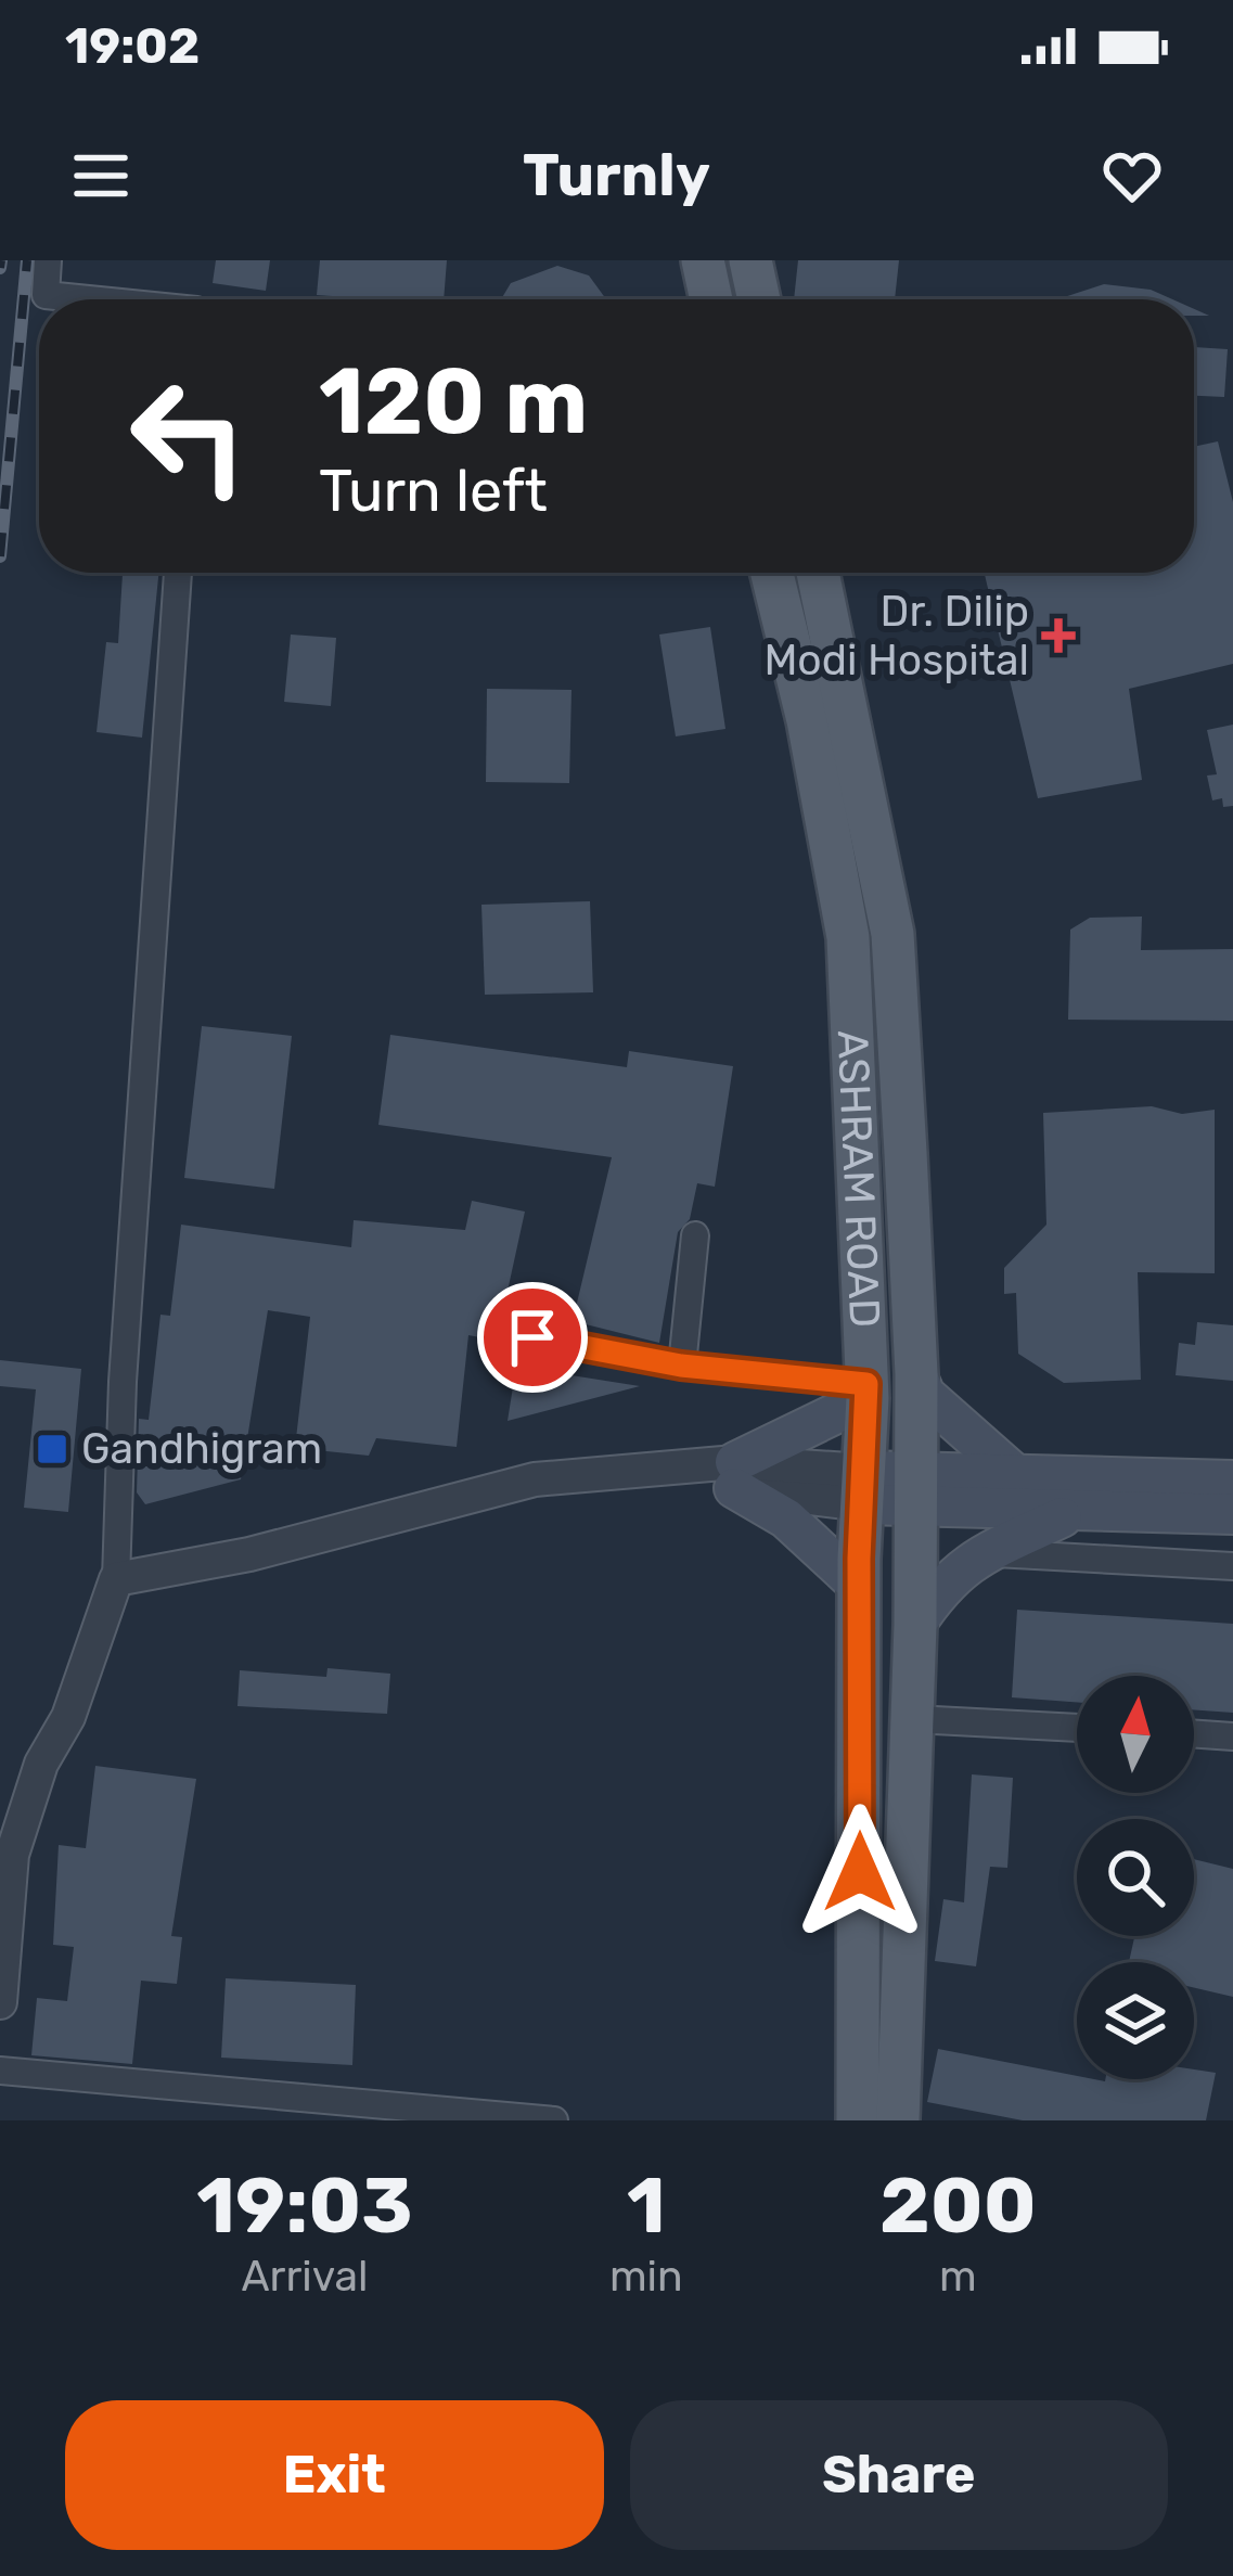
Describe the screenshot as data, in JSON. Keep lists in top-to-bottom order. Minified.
{"streets":{"main road":["ASHRAM ROAD"]},"places":{"health":["Dr. Dilip Modi Hospital"],"transit":["Gandhigram"]},"north":"top","page":{"status":"19:02","header":"Turnly","turn":["120 m","Turn left"],"eta":["19:03","Arrival","1","min","200","m"],"buttons":["Exit","Share"]}}
